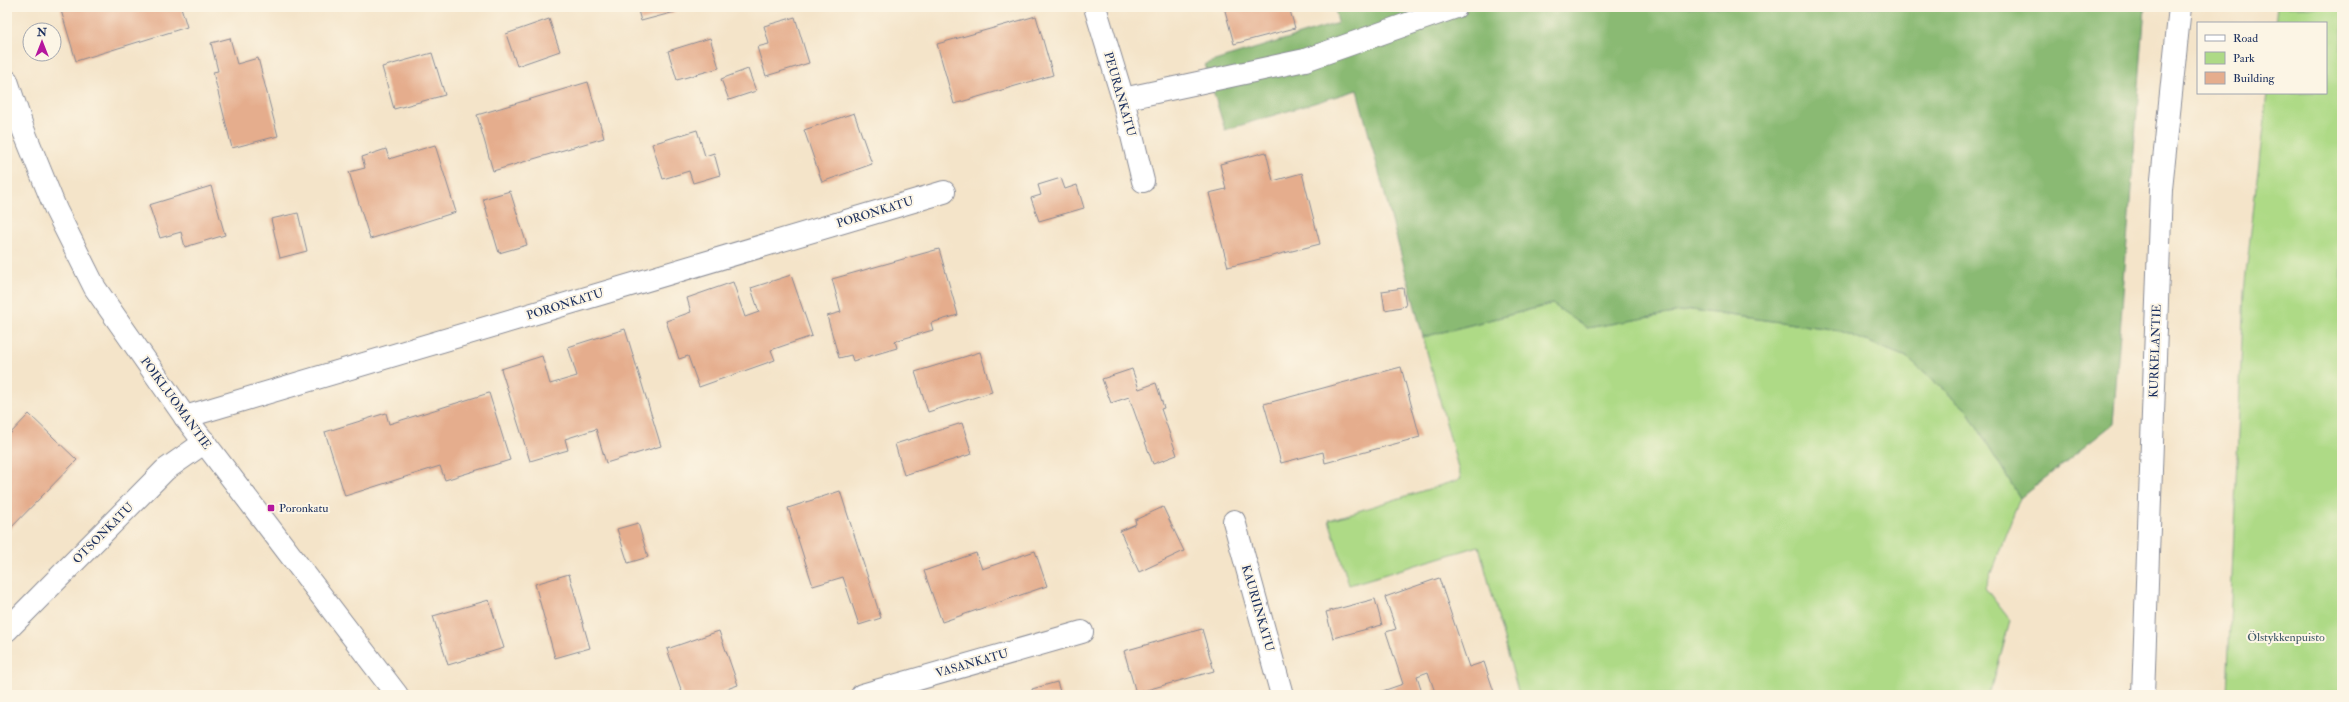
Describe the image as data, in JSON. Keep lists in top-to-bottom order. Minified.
{"streets":{"street":["PEURANKATU","PORONKATU","KURKELANTIE","POIKLUOMANTIE","OTSONKATU","KAURIINKATU","VASANKATU"]},"crossings":[["PORONKATU","POIKLUOMANTIE"],["POIKLUOMANTIE","OTSONKATU"]],"parks":["Ölstykkenpuisto"],"places":{"transit":["Poronkatu"]},"legend":["Road","Park","Building"],"north":"top"}
